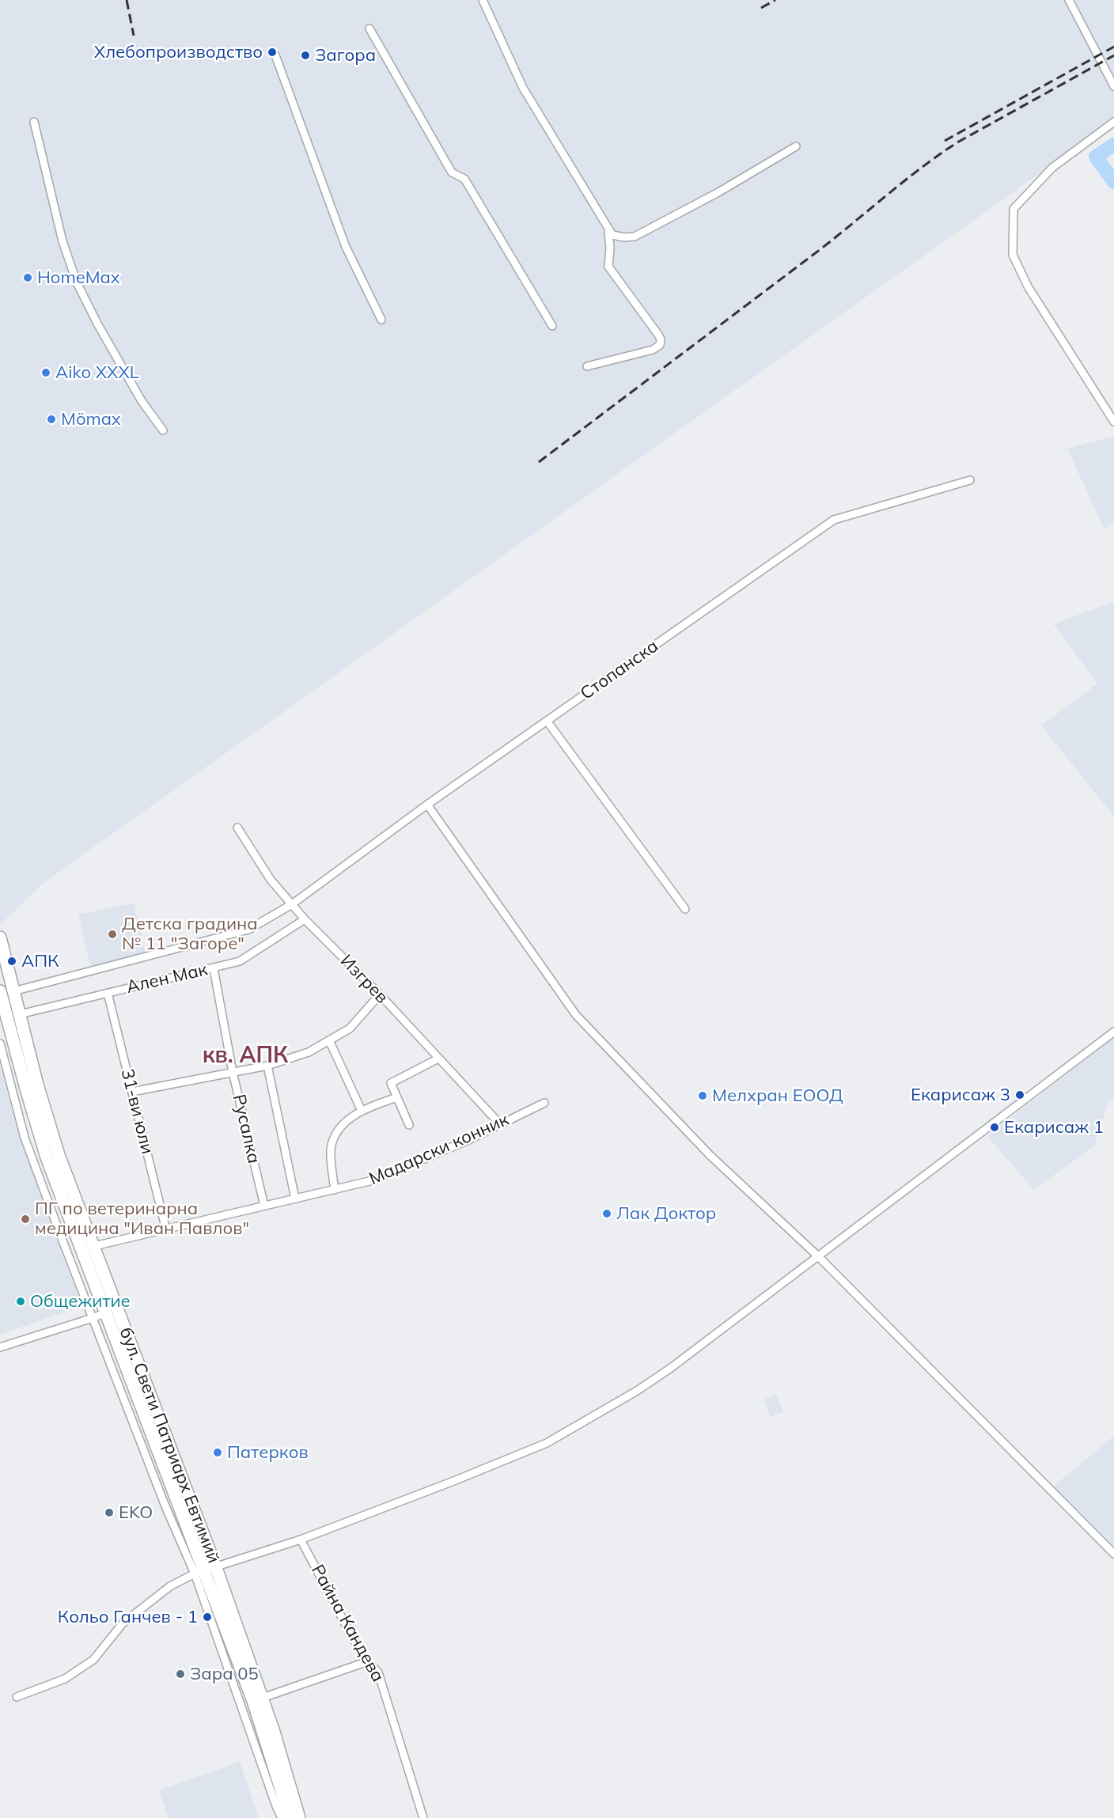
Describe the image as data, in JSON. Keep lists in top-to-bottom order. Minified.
{"streets":{"main road":["бул. Свети Патриарх Евтимий"],"street":["Стопанска","Ален Мак","Изгрев","31-ви юли","Русалка","Мадарски конник","Райна Кандева"]},"crossings":[["Стопанска","Изгрев"],["Стопанска","бул. Свети Патриарх Евтимий"],["Ален Мак","Изгрев"],["Ален Мак","31-ви юли"],["Ален Мак","Русалка"],["Ален Мак","бул. Свети Патриарх Евтимий"],["Изгрев","Мадарски конник"],["31-ви юли","Мадарски конник"],["Русалка","Мадарски конник"],["Мадарски конник","бул. Свети Патриарх Евтимий"]],"districts":["кв. АПК"],"places":["Хлебопроизводство","Загора","HomeMax","Aiko XXXL","Mömax","Детска градина № 11 \"Загоре\"","АПК","Екарисаж 3","Мелхран ЕООД","Екарисаж 1","Лак Доктор","ПГ по ветеринарна медицина \"Иван Павлов\"","Общежитие","Патерков","EKO","Кольо Ганчев - 1","Зара 05"]}
